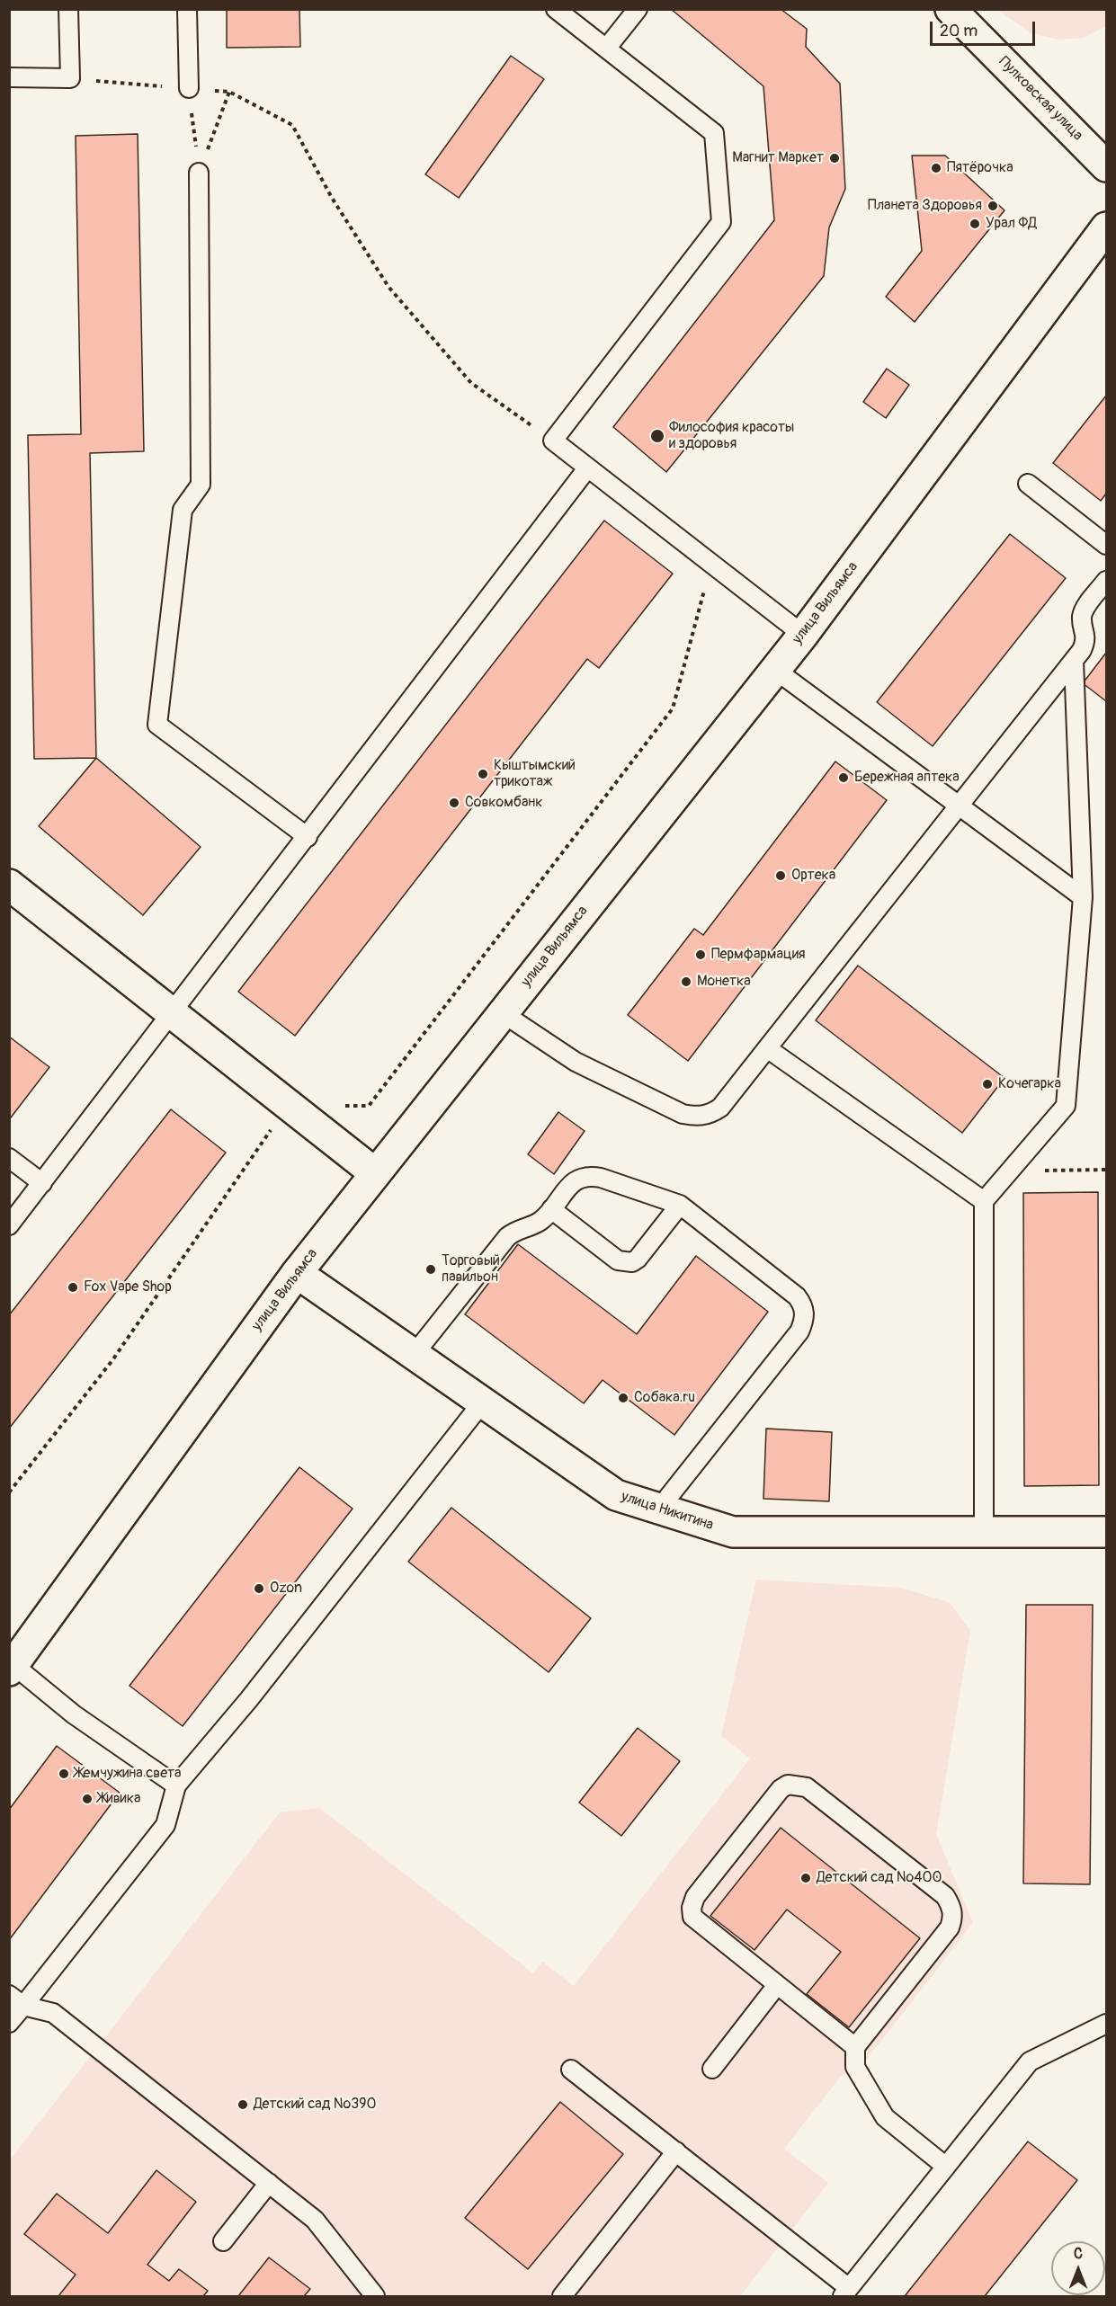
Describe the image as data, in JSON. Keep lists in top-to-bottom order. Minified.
{"streets":{"street":["Пулковская улица","улица Вильямса","улица Никитина"]},"crossings":[["улица Вильямса","улица Никитина"]],"places":["Магнит Маркет","Пятёрочка","Планета Здоровья","Урал ФД","Философия красоты и здоровья","Кыштымский трикотаж","Бережная аптека","Совкомбанк","Ортека","Пермфармация","Монетка","Кочегарка","Торговый павильон","Fox Vape Shop","Собака.ru","Ozon","Жемчужина света","Живика","Детский сад №400","Детский сад №390"],"scale_bar":"20 m","north":"top"}
